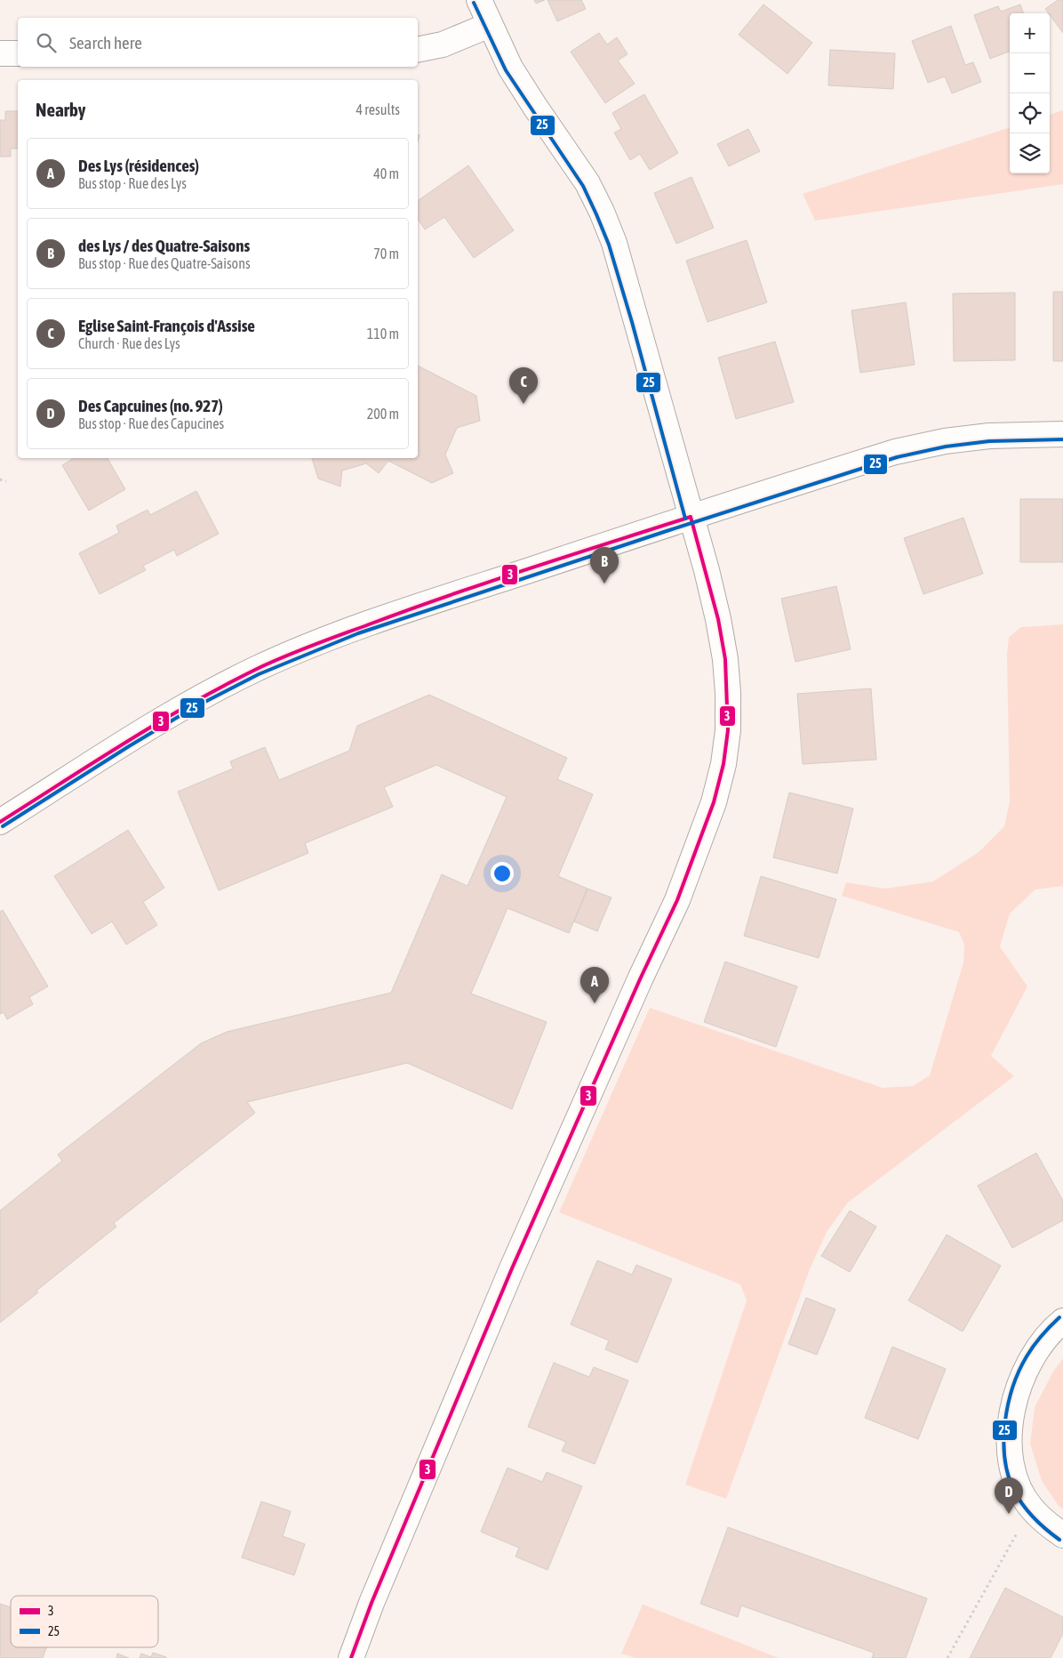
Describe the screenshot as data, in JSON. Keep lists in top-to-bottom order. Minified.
{"lines":["transit line 25","transit line 3"],"legend":["3","25"],"page":{"map_buttons":["+","−"],"search":"Search here","heading":["Nearby","4 results"],"list":[{"mark":"A","name":"Des Lys (résidences)","note":"Bus stop · Rue des Lys","value":"40 m"},{"mark":"B","name":"des Lys / des Quatre-Saisons","note":"Bus stop · Rue des Quatre-Saisons","value":"70 m"},{"mark":"C","name":"Eglise Saint-François d'Assise","note":"Church · Rue des Lys","value":"110 m"},{"mark":"D","name":"Des Capcuines (no. 927)","note":"Bus stop · Rue des Capucines","value":"200 m"}],"pins":["C","B","A","D"]}}
